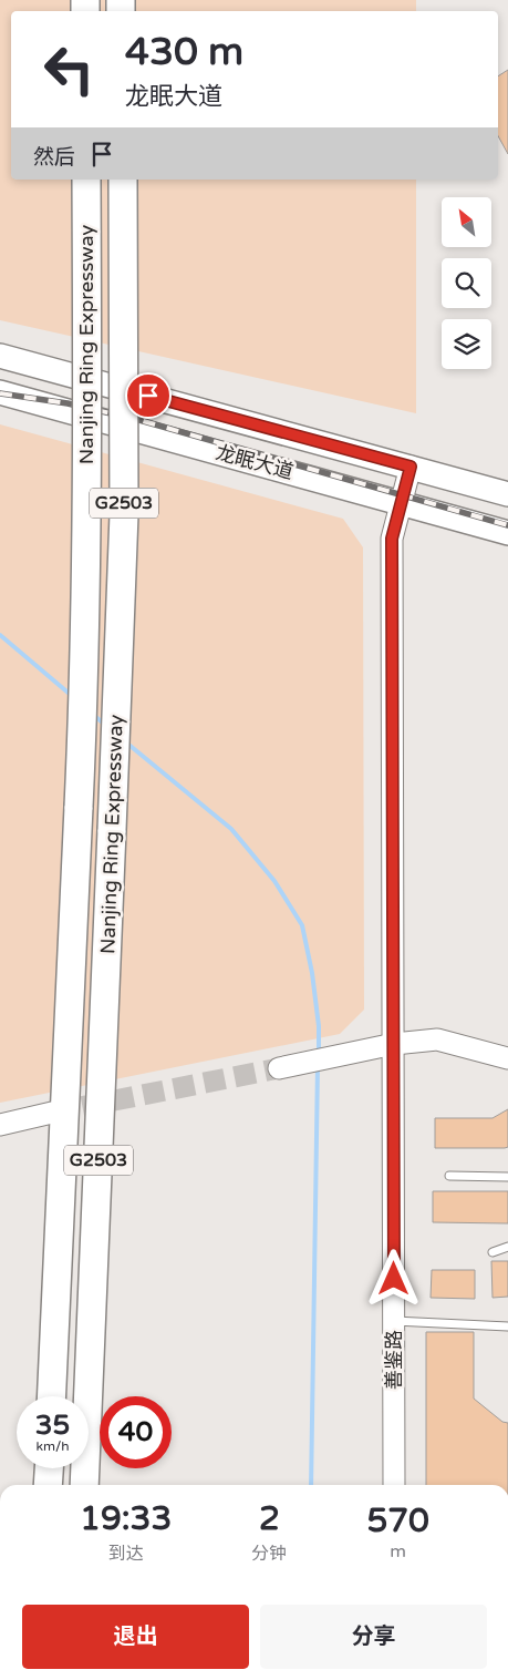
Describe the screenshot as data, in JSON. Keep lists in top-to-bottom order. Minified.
{"streets":{"highway":["Nanjing Ring Expressway","G2503"],"main road":["龙眠大道"],"street":["善鉴路"]},"crossings":[["龙眠大道","善鉴路"]],"north":"top left","page":{"turn":["430 m","龙眠大道"],"then":"然后","speed":"35 km/h","limit":"40","eta":["19:33","到达","2","分钟","570","m"],"buttons":["退出","分享"]}}
